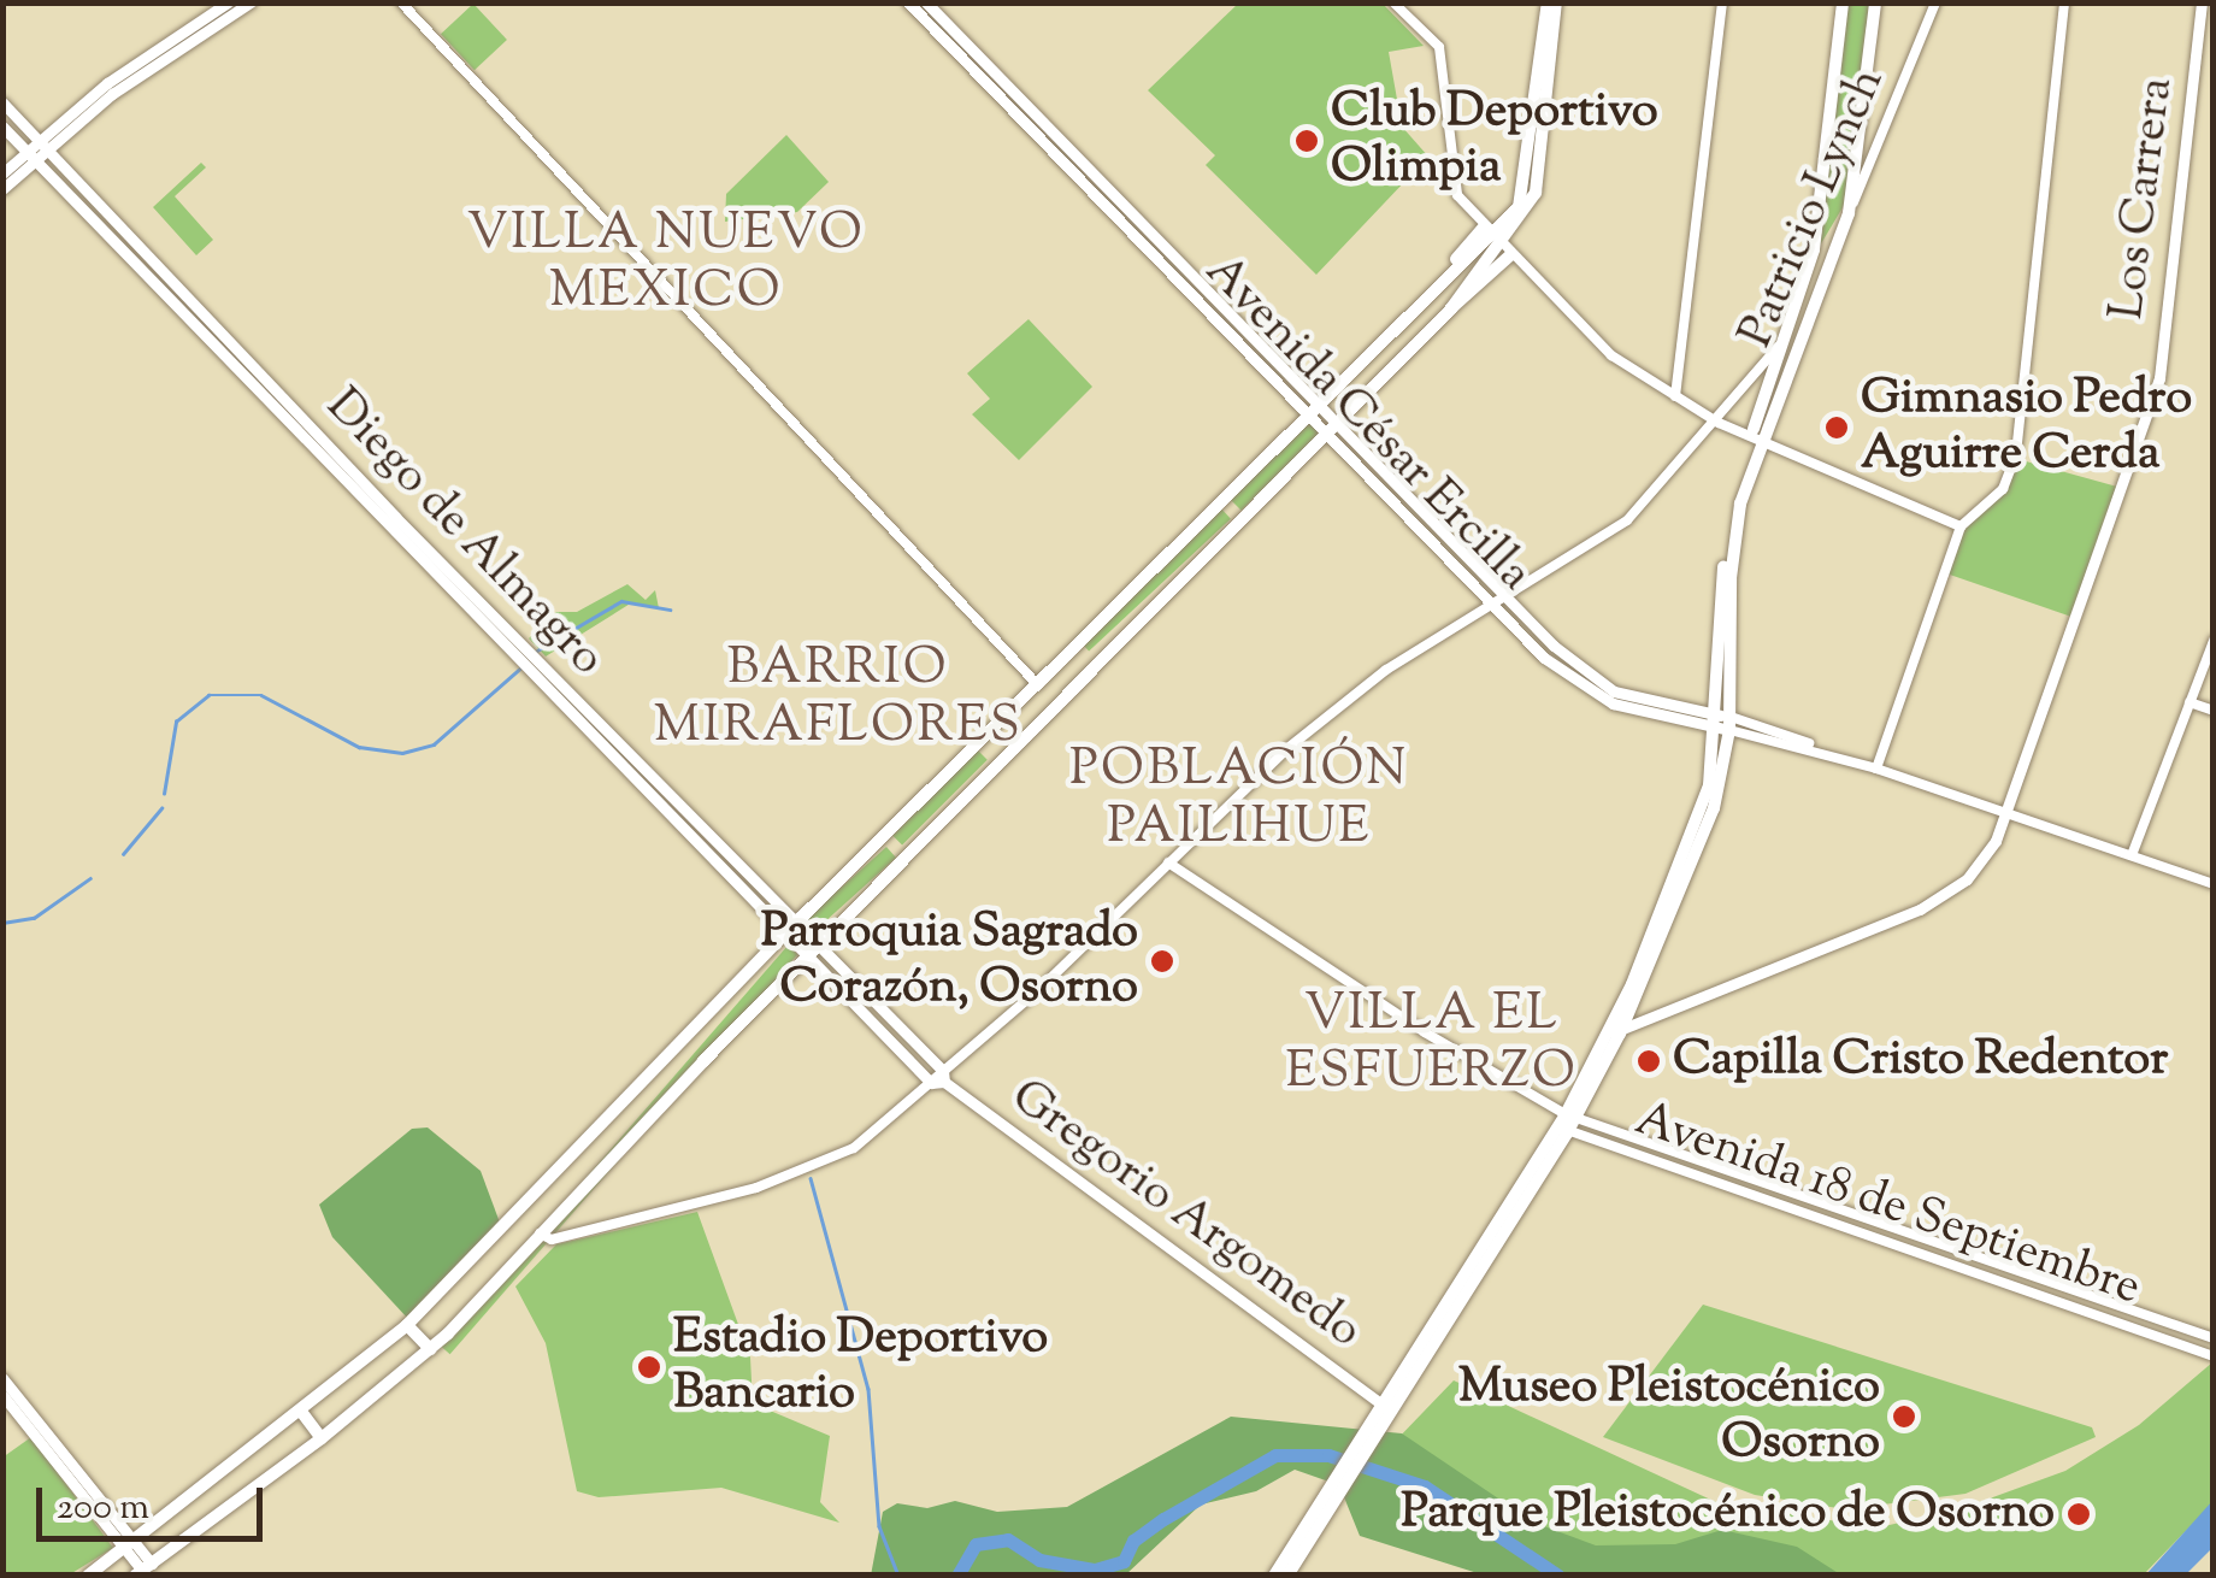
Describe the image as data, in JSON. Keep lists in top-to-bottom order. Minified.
{"streets":{"main road":["Los Carrera","Patricio Lynch","Avenida César Ercilla","Diego de Almagro","Gregorio Argomedo"],"street":["Avenida 18 de Septiembre"]},"crossings":[["Los Carrera","Avenida César Ercilla"],["Diego de Almagro","Gregorio Argomedo"]],"districts":["VILLA NUEVO MEXICO","BARRIO MIRAFLORES","POBLACIÓN PAILIHUE","VILLA EL ESFUERZO"],"places":["Club Deportivo Olimpia","Gimnasio Pedro Aguirre Cerda","Parroquia Sagrado Corazón, Osorno","Capilla Cristo Redentor","Estadio Deportivo Bancario","Museo Pleistocénico Osorno","Parque Pleistocénico de Osorno"],"scale_bar":"200 m"}
